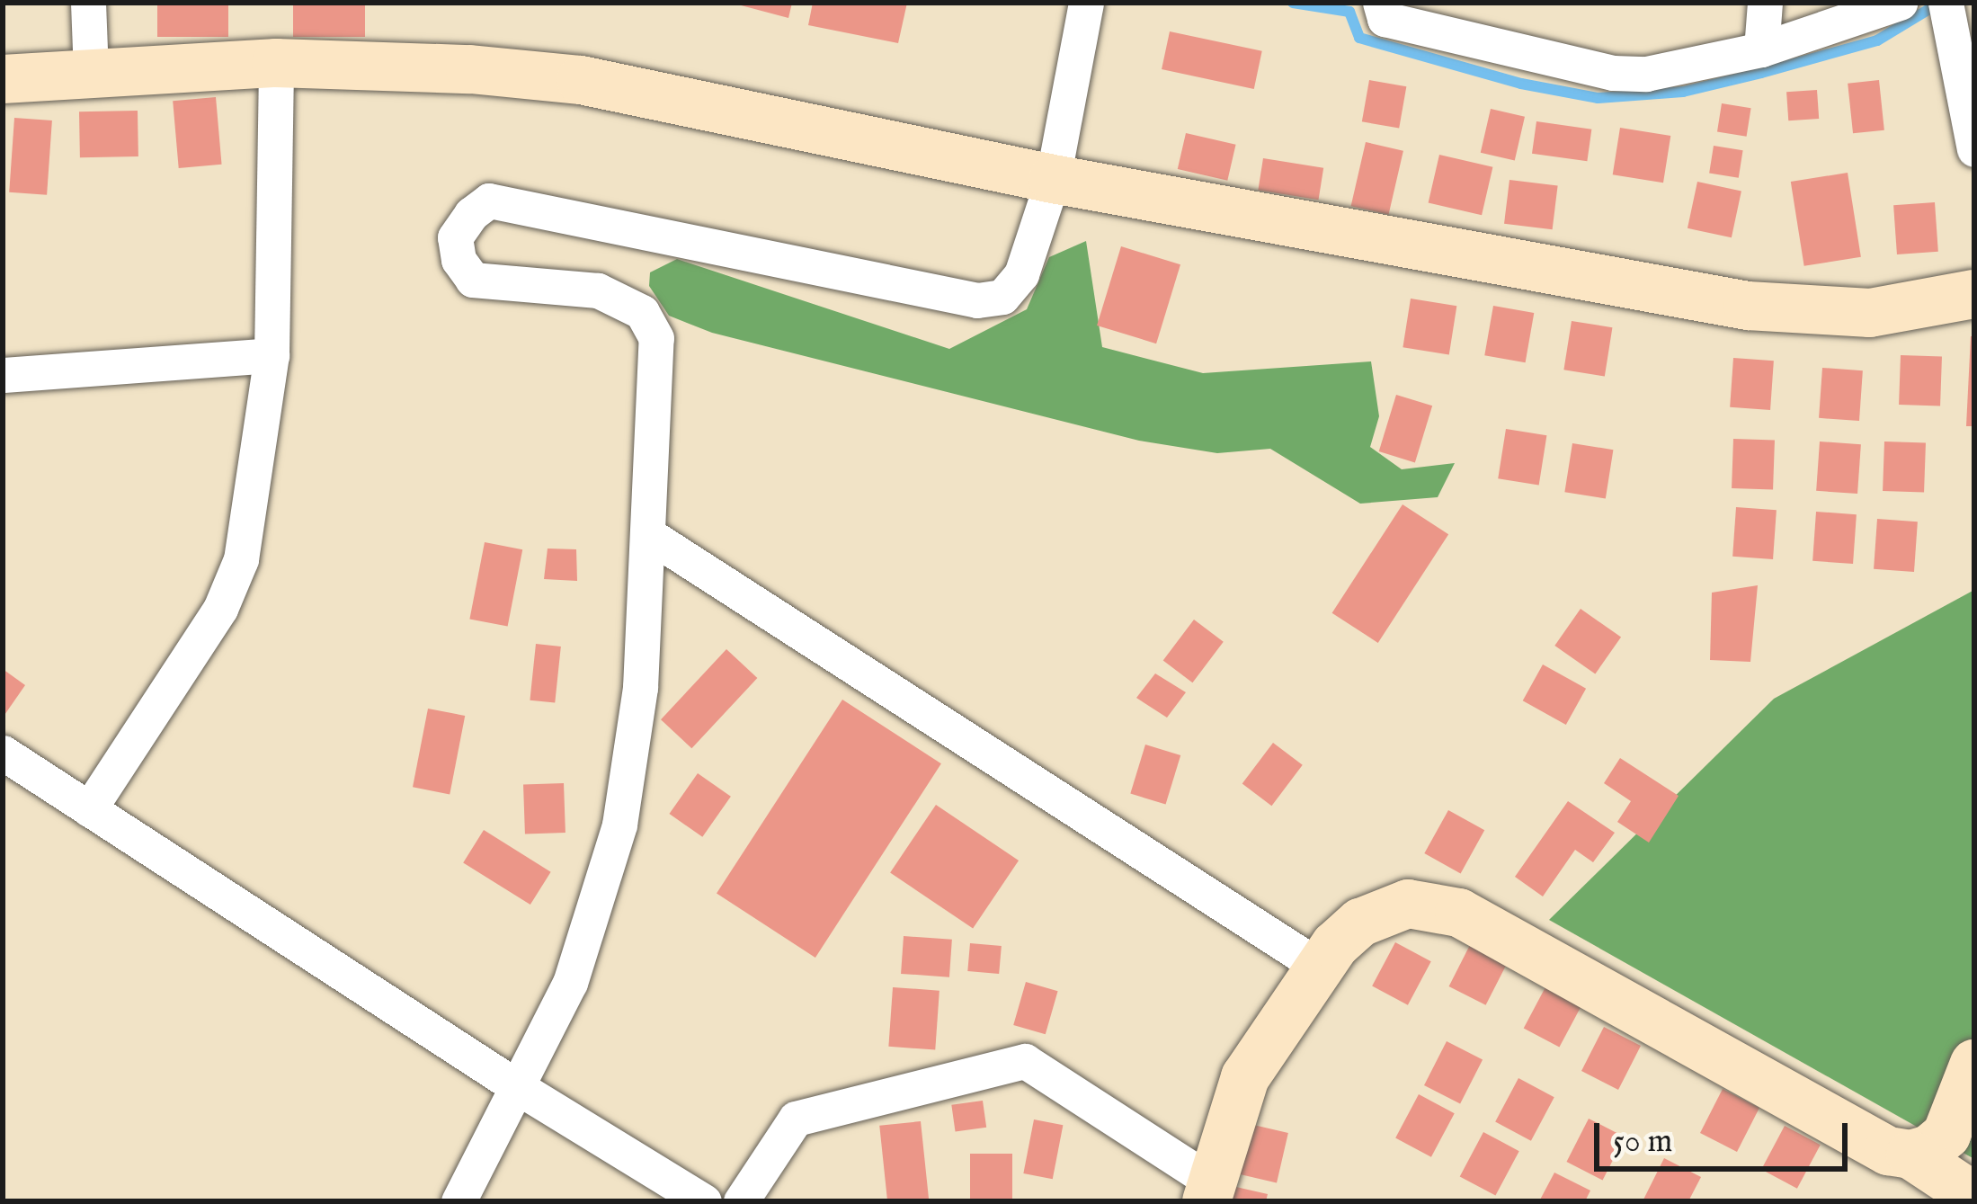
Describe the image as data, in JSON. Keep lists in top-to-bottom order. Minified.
{"scale_bar":"50 m"}
